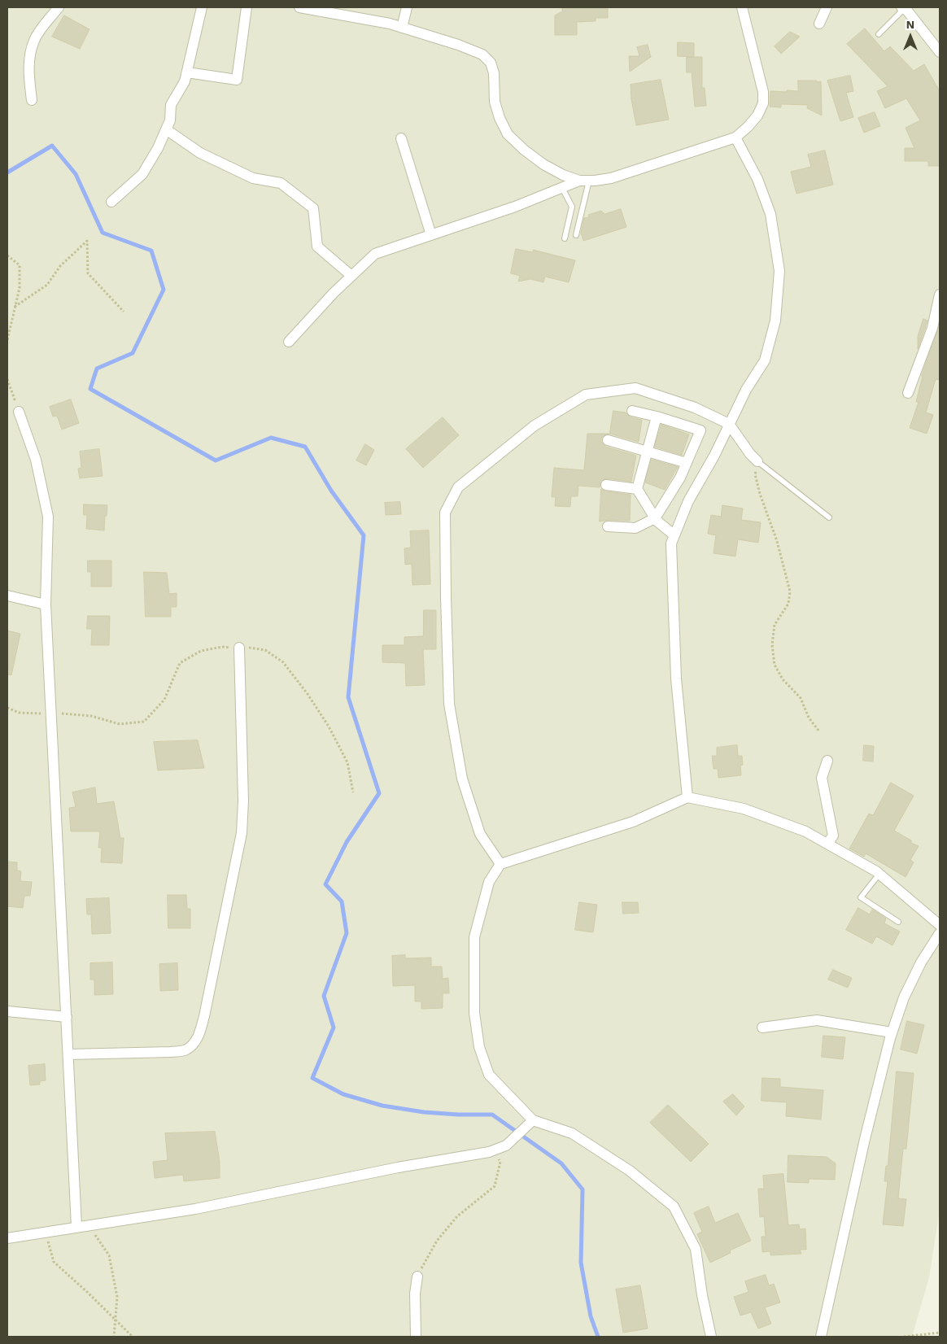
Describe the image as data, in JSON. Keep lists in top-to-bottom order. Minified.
{"north":"top"}
